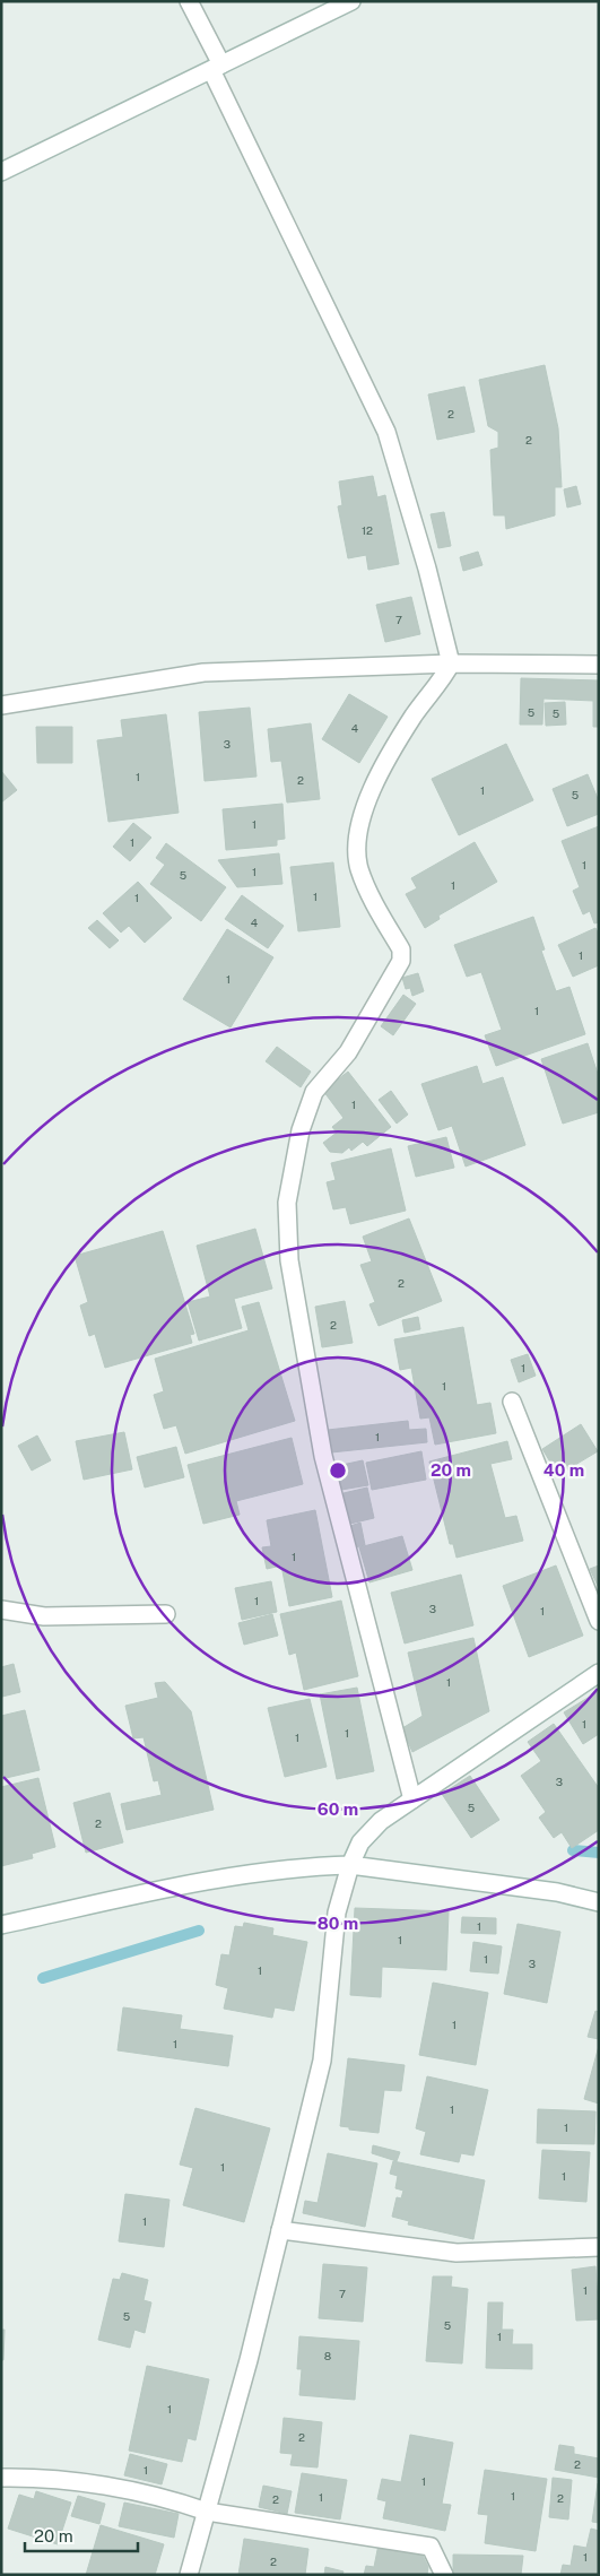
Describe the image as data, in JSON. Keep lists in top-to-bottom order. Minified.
{"house_numbers":["2","2","12","7","5","5","4","3","1","2","1","5","1","1","1","1","5","1","1","1","4","1","1","1","1","2","2","1","1","1","1","1","3","1","1","1","1","1","3","5","2","1","1","1","3","1","1","1","1","1","1","1","1","1","7","5","5","1","8","1","2","2","1","1","1","1","2","2","1","2"],"scale_bar":"20 m","rings":["20 m","40 m","60 m","80 m"]}
